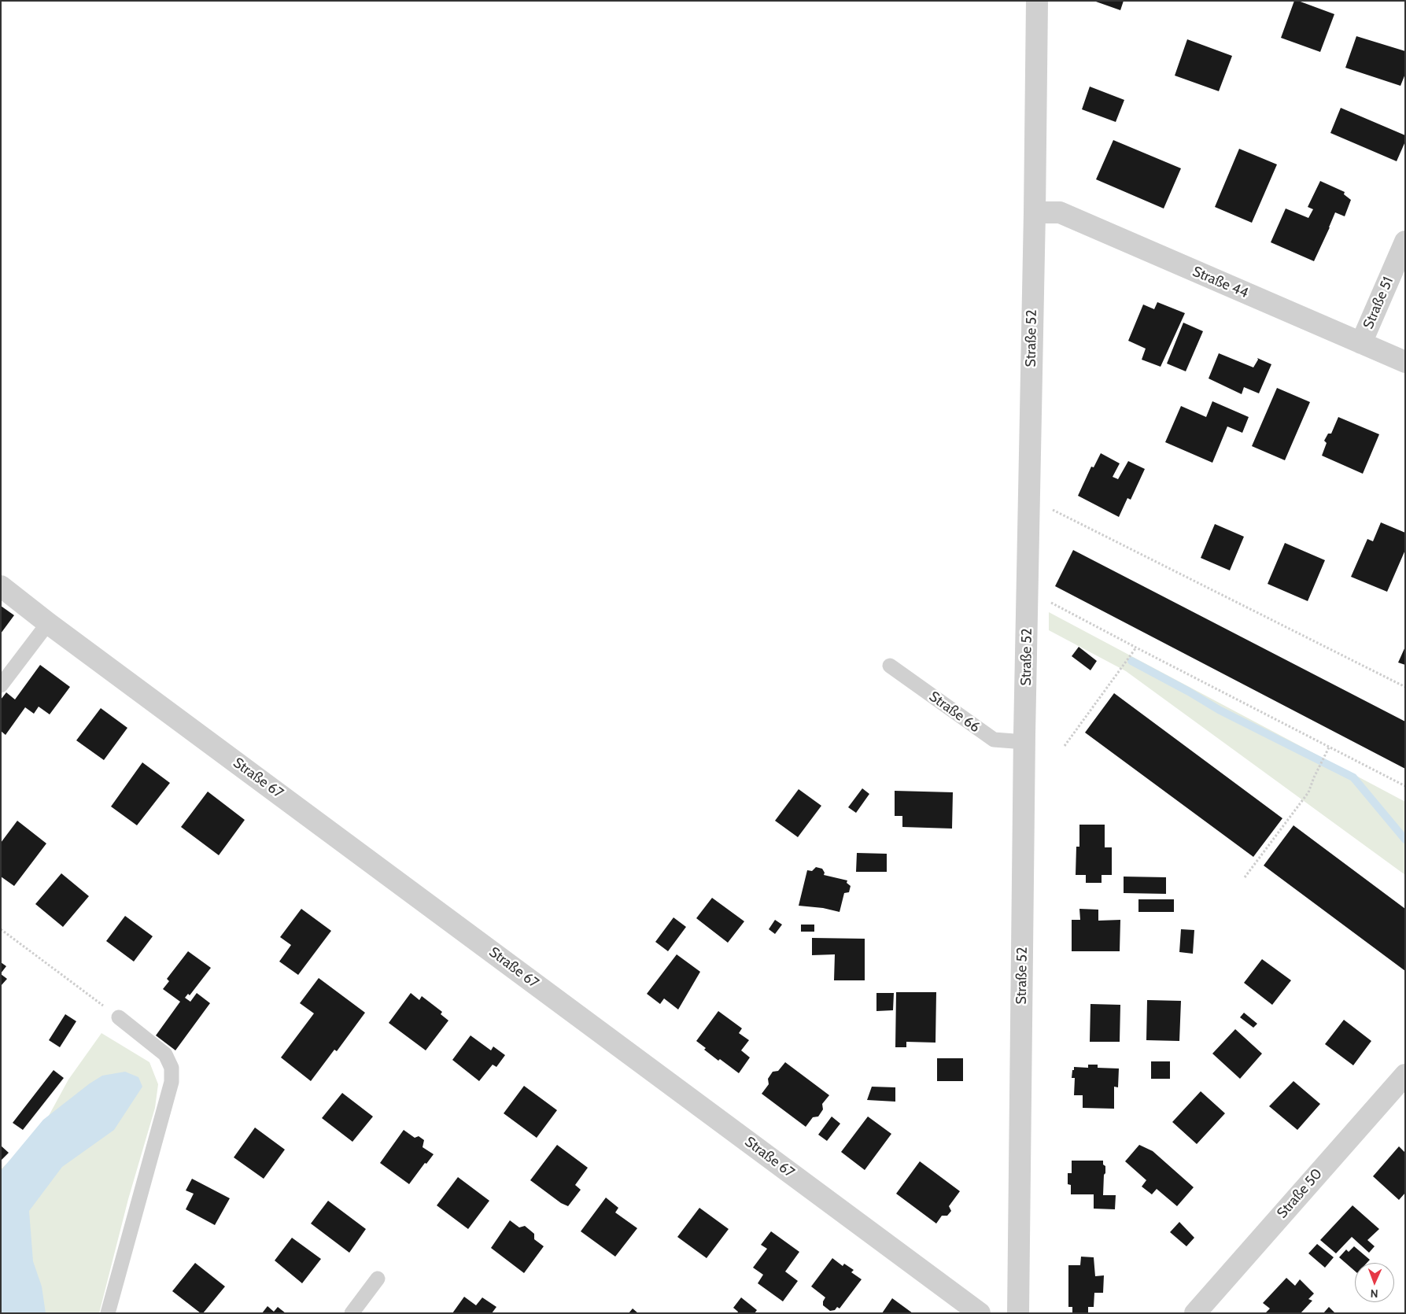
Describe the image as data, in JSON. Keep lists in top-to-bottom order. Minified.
{"streets":{"street":["Straße 44","Straße 51","Straße 52","Straße 67","Straße 50"],"lane":["Straße 66"]},"crossings":[["Straße 44","Straße 51"],["Straße 44","Straße 52"],["Straße 52","Straße 66"]],"north":"bottom"}
